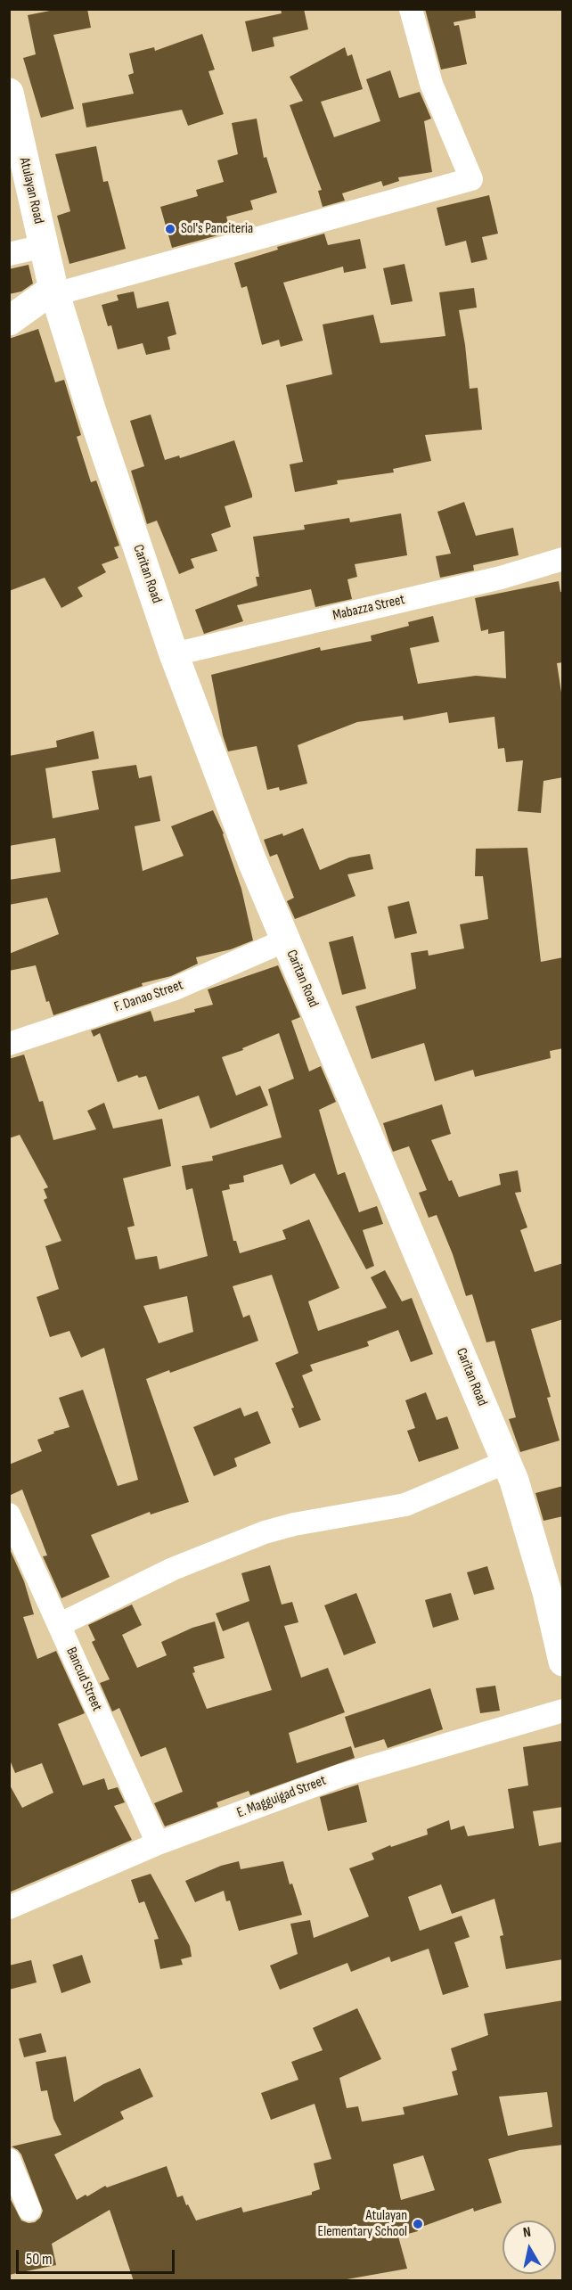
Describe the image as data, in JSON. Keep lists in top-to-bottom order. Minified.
{"streets":{"main road":["Atulayan Road","Caritan Road"],"street":["Mabazza Street","F. Danao Street","Bancud Street","E. Magguigad Street"]},"crossings":[["Atulayan Road","Caritan Road"],["Caritan Road","Mabazza Street"],["Caritan Road","F. Danao Street"],["Bancud Street","E. Magguigad Street"]],"places":["Sol's Panciteria","Atulayan Elementary School"],"scale_bar":"50 m","north":"top"}
